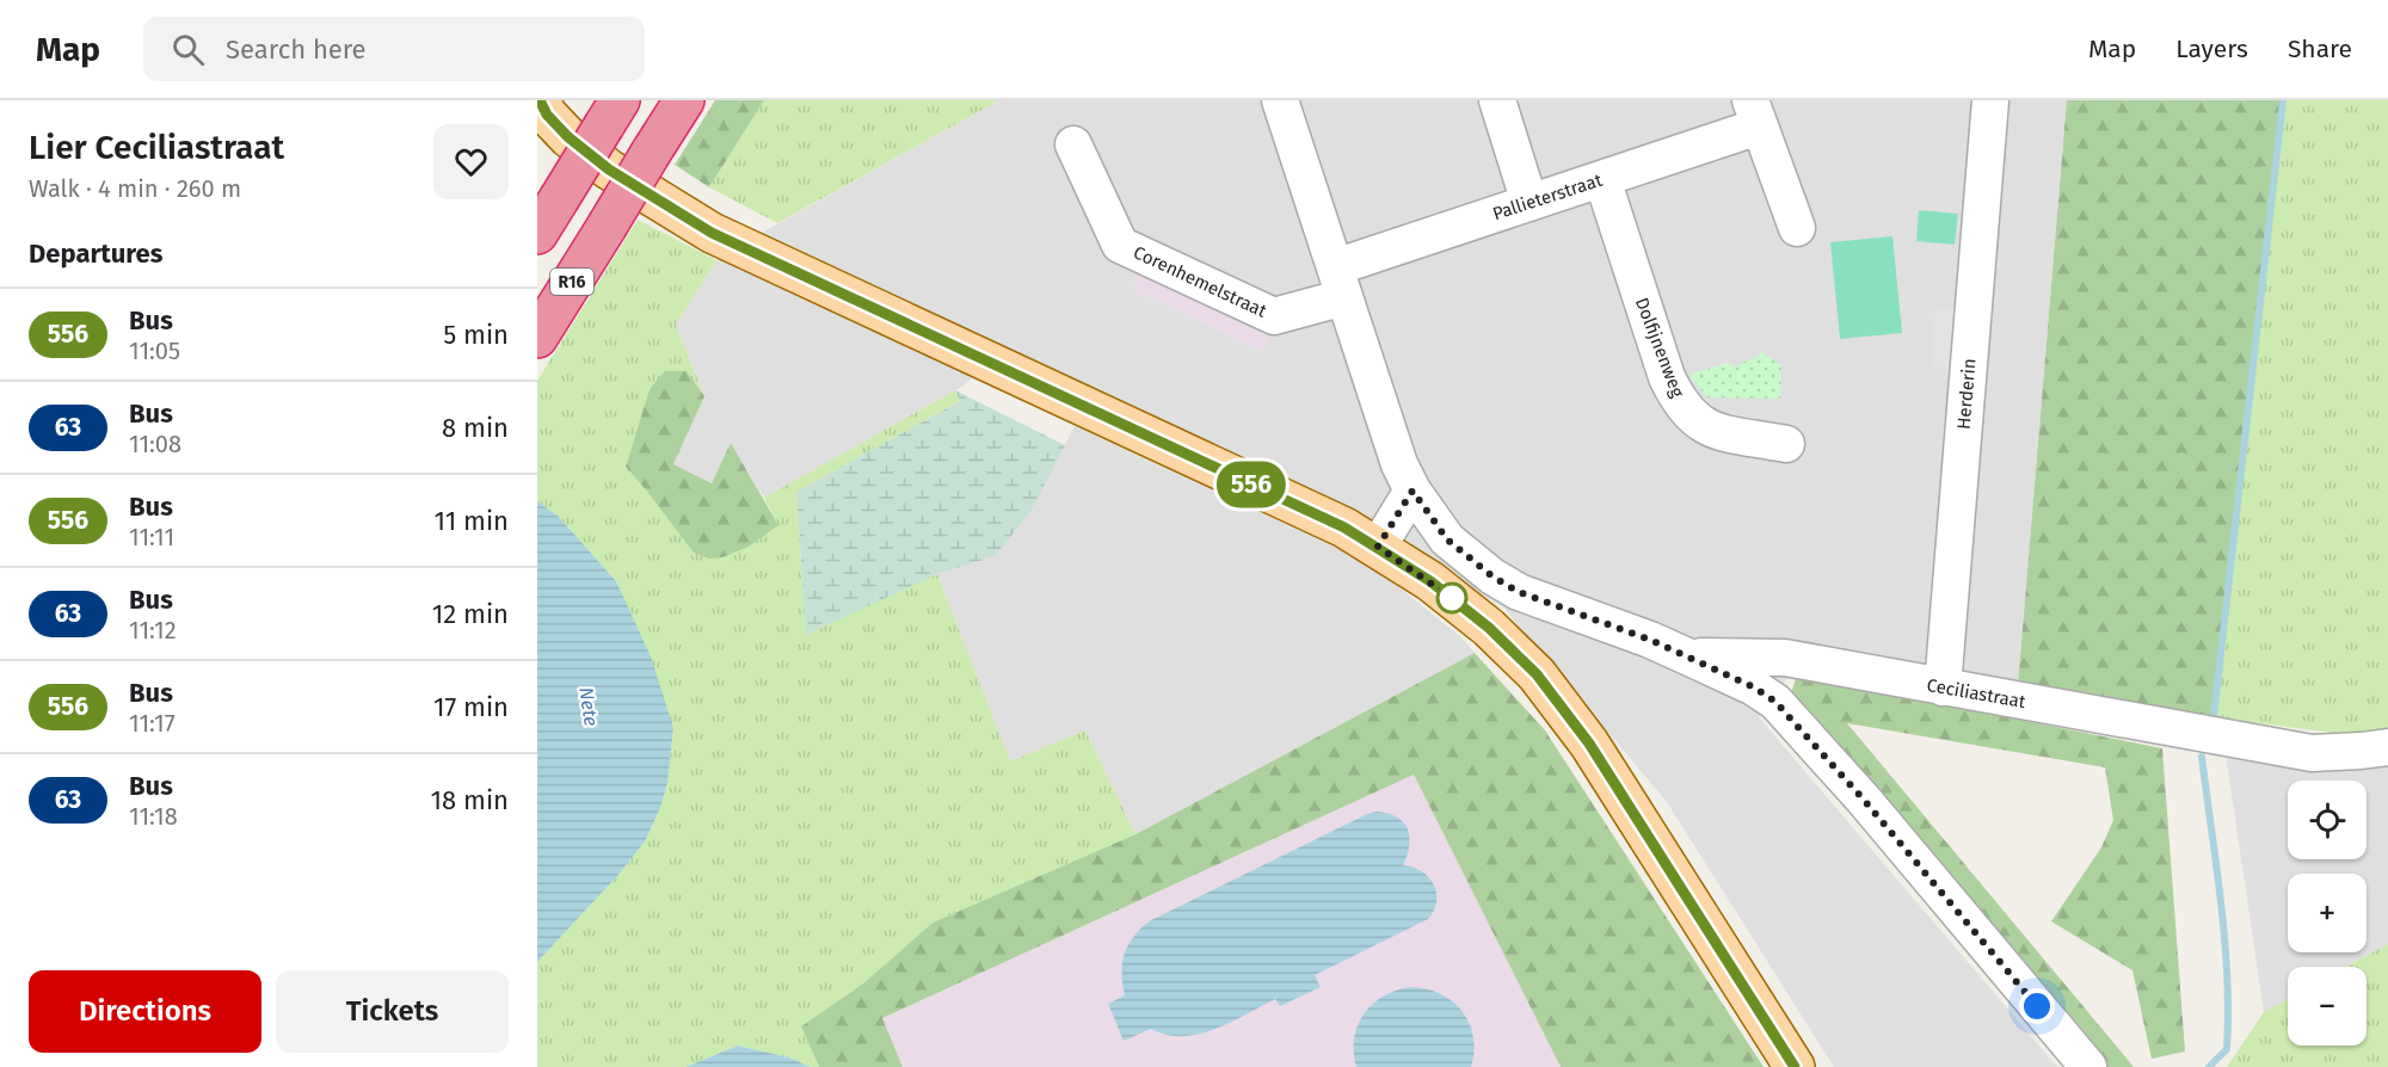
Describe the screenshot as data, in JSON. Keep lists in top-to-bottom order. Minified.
{"streets":{"highway":["R16"],"street":["Pallieterstraat","Corenhemelstraat","Dolfijnenweg","Herderin","Ceciliastraat"]},"crossings":[["Pallieterstraat","Corenhemelstraat"],["Pallieterstraat","Dolfijnenweg"],["Herderin","Ceciliastraat"]],"water":["Nete"],"lines":["bus line 556"],"page":{"header":"Map","search":"Search here","nav":["Map","Layers","Share"],"heading":[["Lier Ceciliastraat","Walk · 4 min · 260 m"],"Departures"],"on_map":"556","list":[{"mark":"556","name":"Bus","note":"11:05","value":"5 min"},{"mark":"63","name":"Bus","note":"11:08","value":"8 min"},{"mark":"556","name":"Bus","note":"11:11","value":"11 min"},{"mark":"63","name":"Bus","note":"11:12","value":"12 min"},{"mark":"556","name":"Bus","note":"11:17","value":"17 min"},{"mark":"63","name":"Bus","note":"11:18","value":"18 min"}],"map_buttons":["+","−"],"buttons":["Directions","Tickets"]}}
